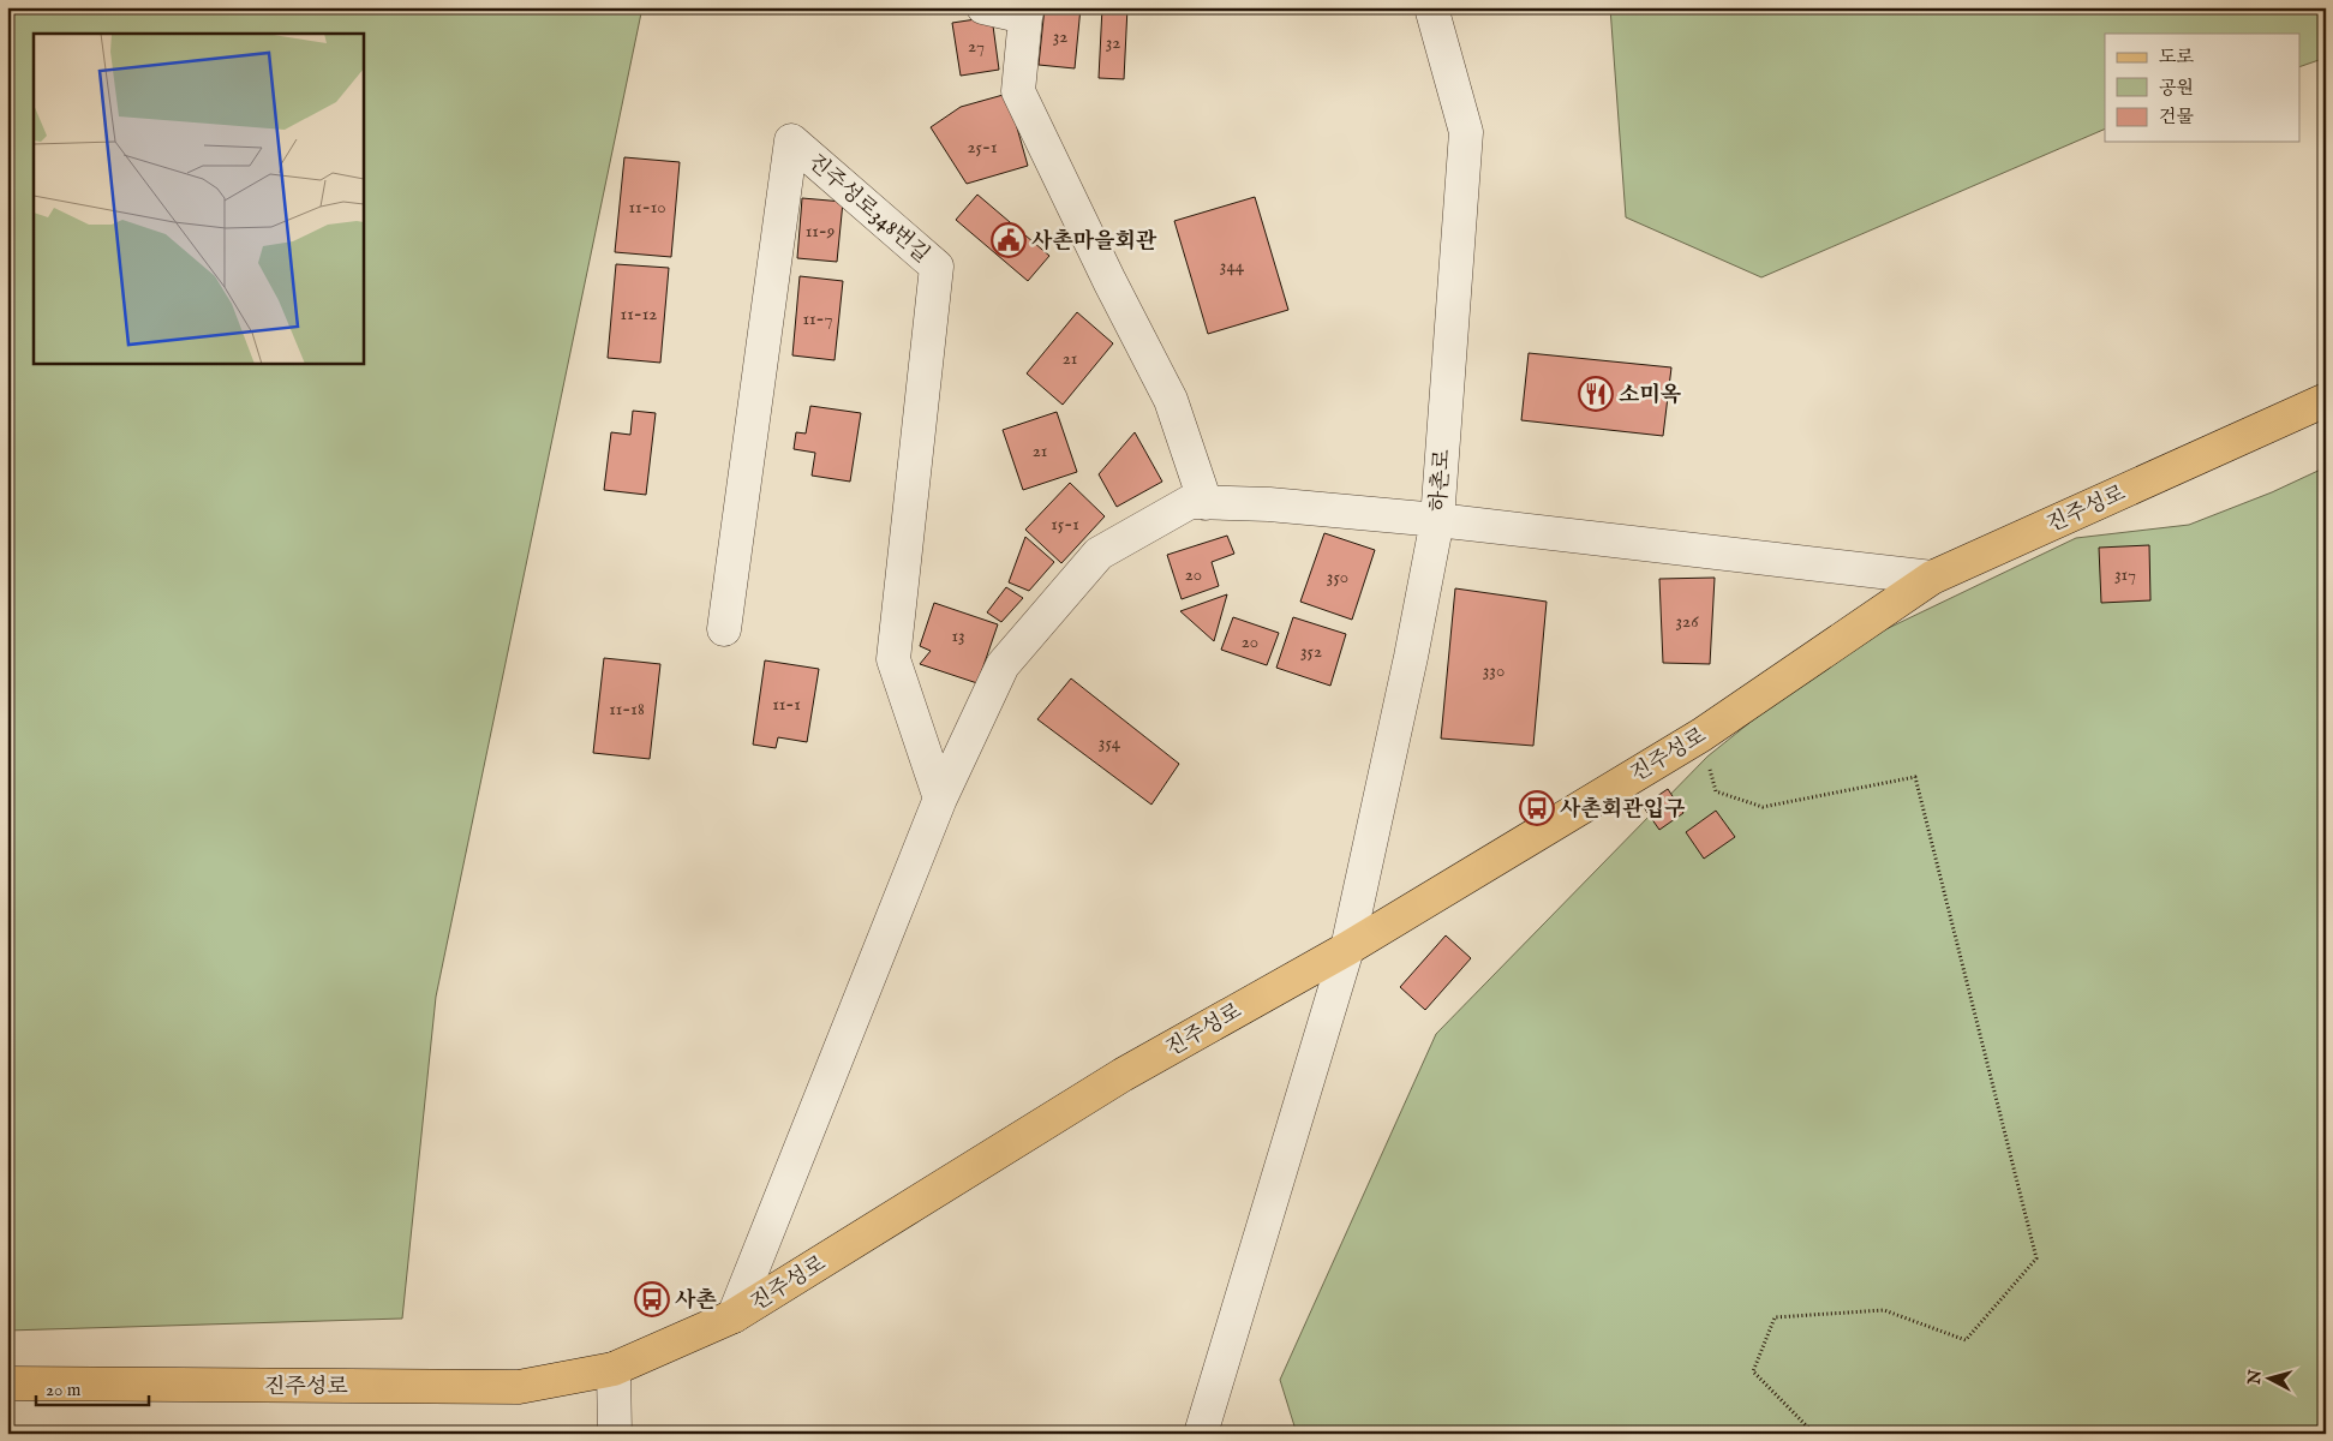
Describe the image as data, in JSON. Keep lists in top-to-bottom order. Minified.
{"streets":{"main road":["진주성로"],"street":["진주성로348번길","하촌로"]},"crossings":[["하촌로","진주성로"]],"places":{"public building":["사촌마을회관"],"restaurant":["소미옥"],"bus stop":["사촌회관입구","사촌"]},"house_numbers":["32","32","27","25-1","11-10","11-9","344","11-12","11-7","21","21","15-1","20","317","350","326","13","20","352","330","11-1","11-18","354"],"legend":["도로","공원","건물"],"scale_bar":"20 m","north":"left"}
